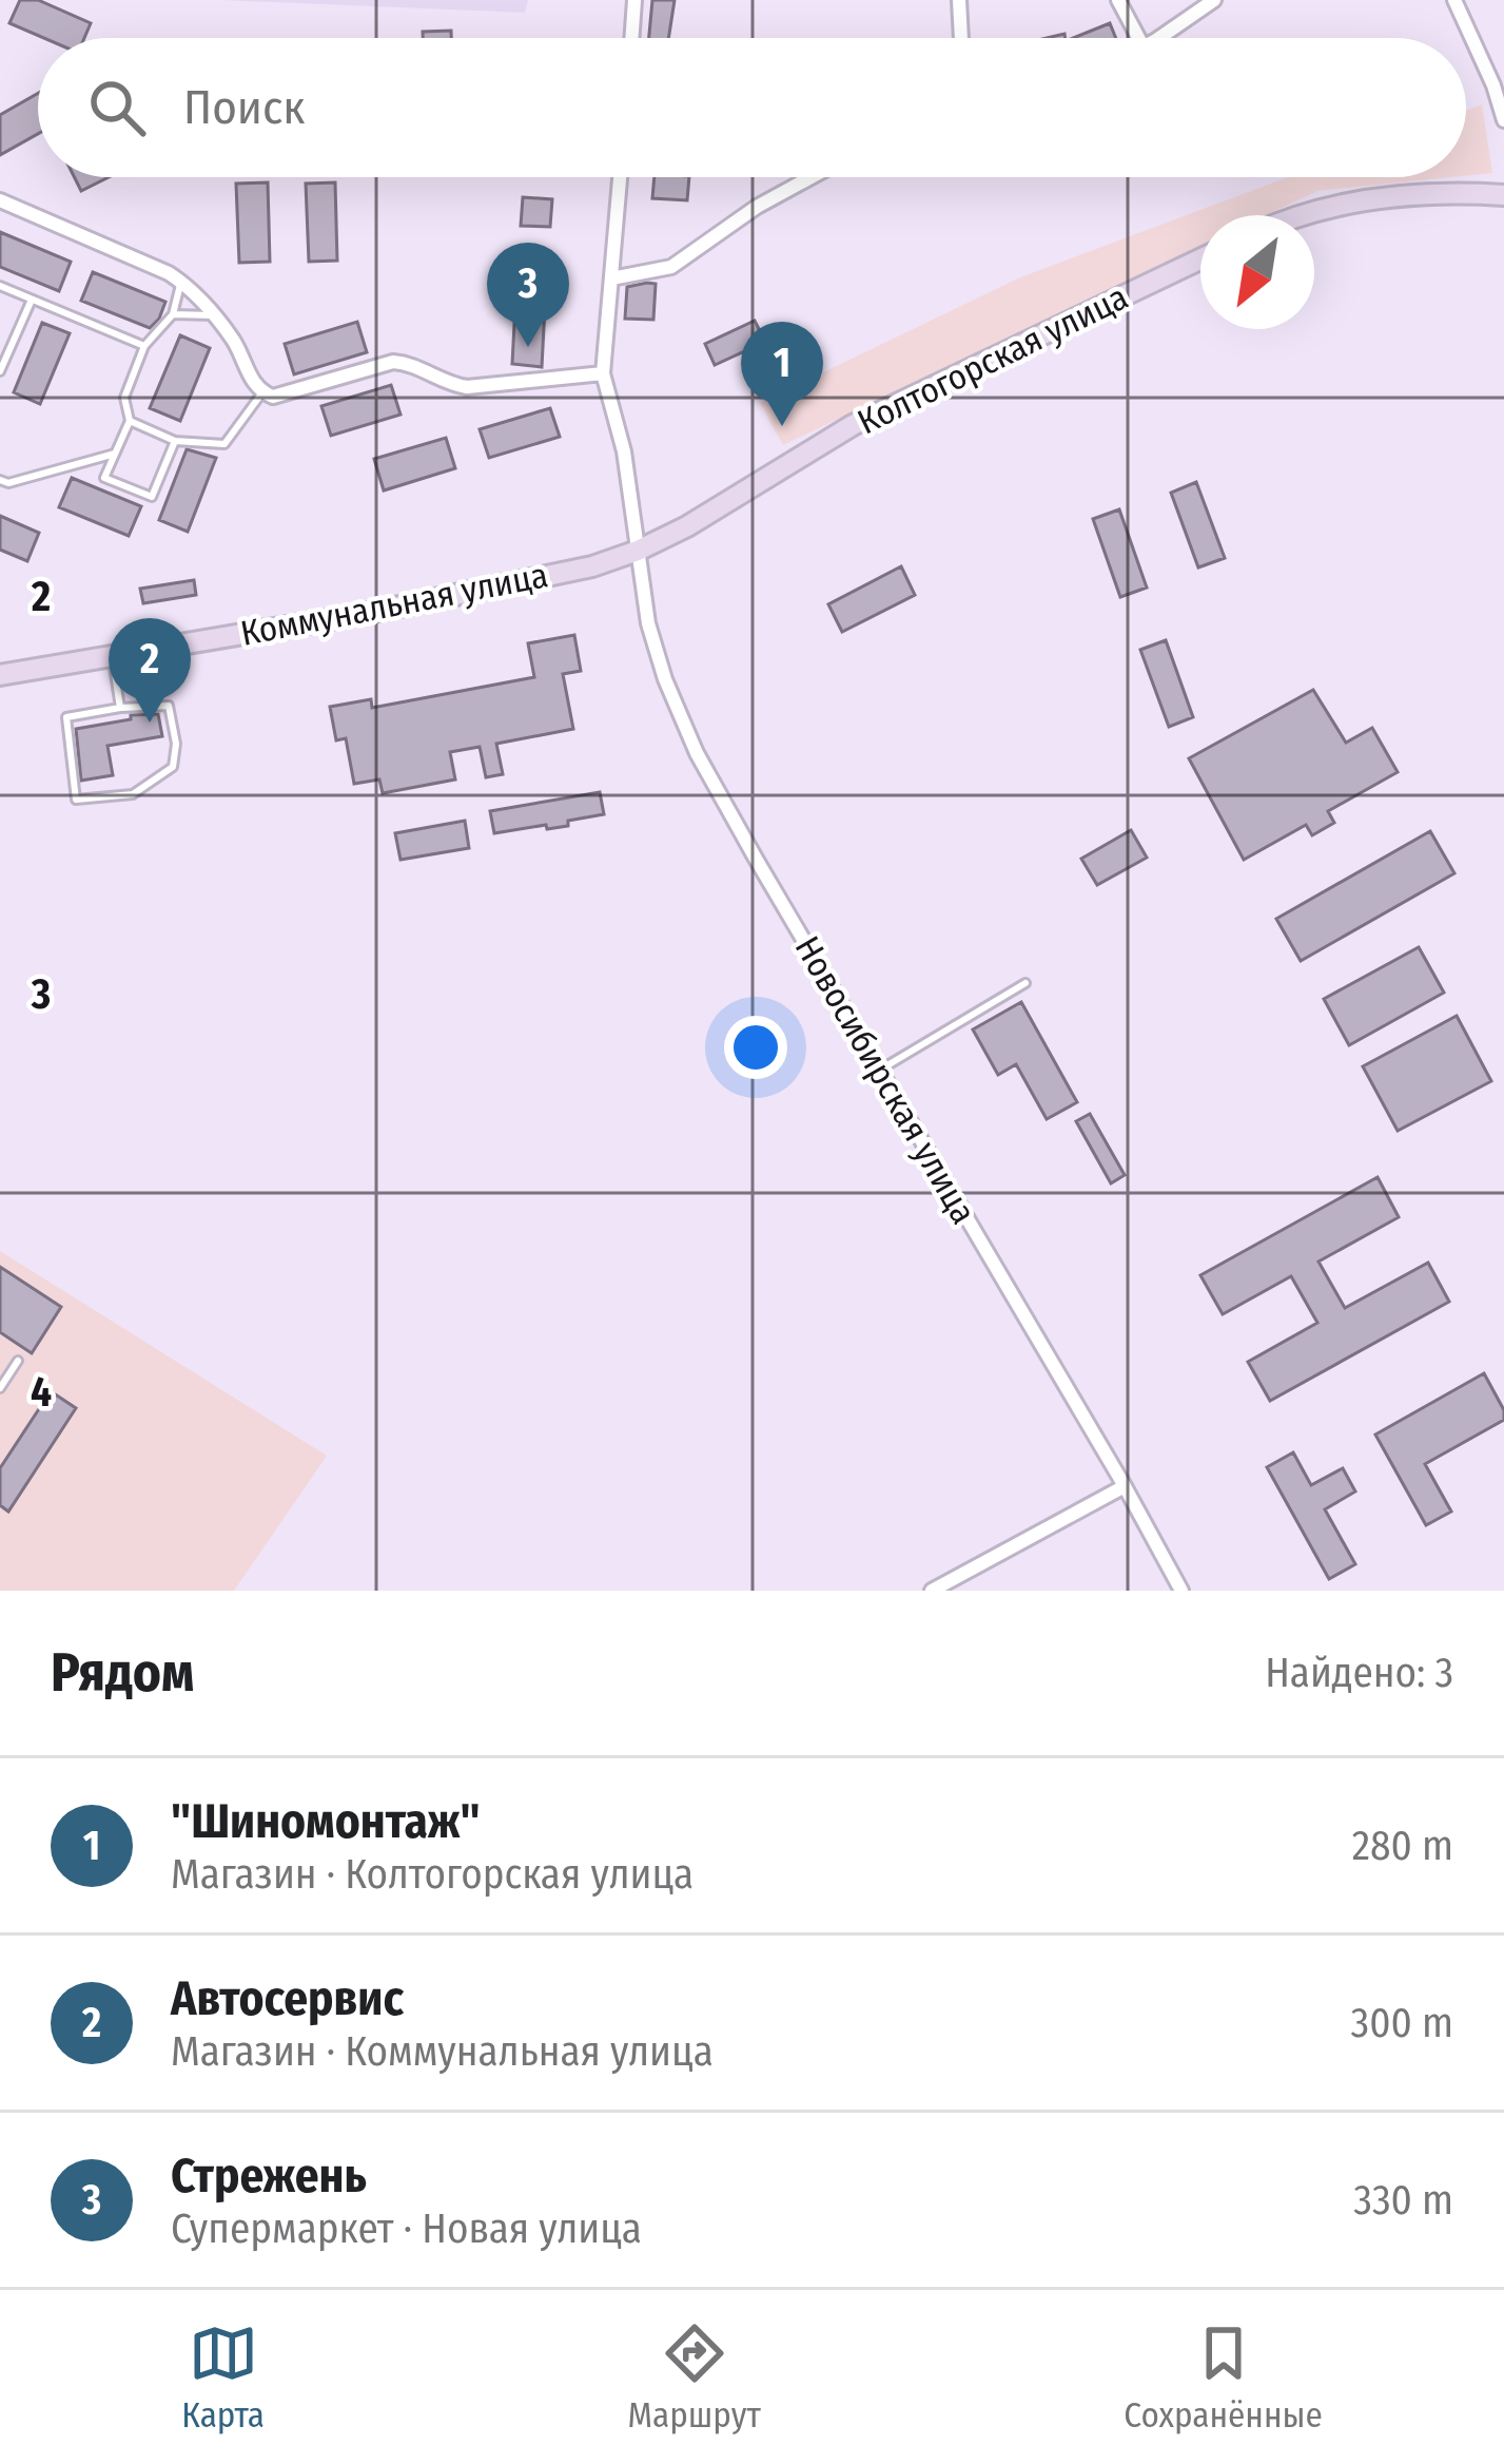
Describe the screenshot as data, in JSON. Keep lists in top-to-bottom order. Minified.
{"streets":{"main road":["Колтогорская улица","Коммунальная улица"],"street":["Новосибирская улица"]},"crossings":[["Колтогорская улица","Коммунальная улица"],["Колтогорская улица","Новосибирская улица"],["Коммунальная улица","Новосибирская улица"]],"north":"bottom left","page":{"search":"Поиск","pins":["3","1","2"],"heading":["Рядом","Найдено: 3"],"list":[{"mark":"1","name":"\"Шиномонтаж\"","note":"Магазин · Колтогорская улица","value":"280 m"},{"mark":"2","name":"Автосервис","note":"Магазин · Коммунальная улица","value":"300 m"},{"mark":"3","name":"Стрежень","note":"Супермаркет · Новая улица","value":"330 m"}],"nav":["Карта","Маршрут","Сохранённые"]},"grid":{"rows":["2","3","4"]}}
